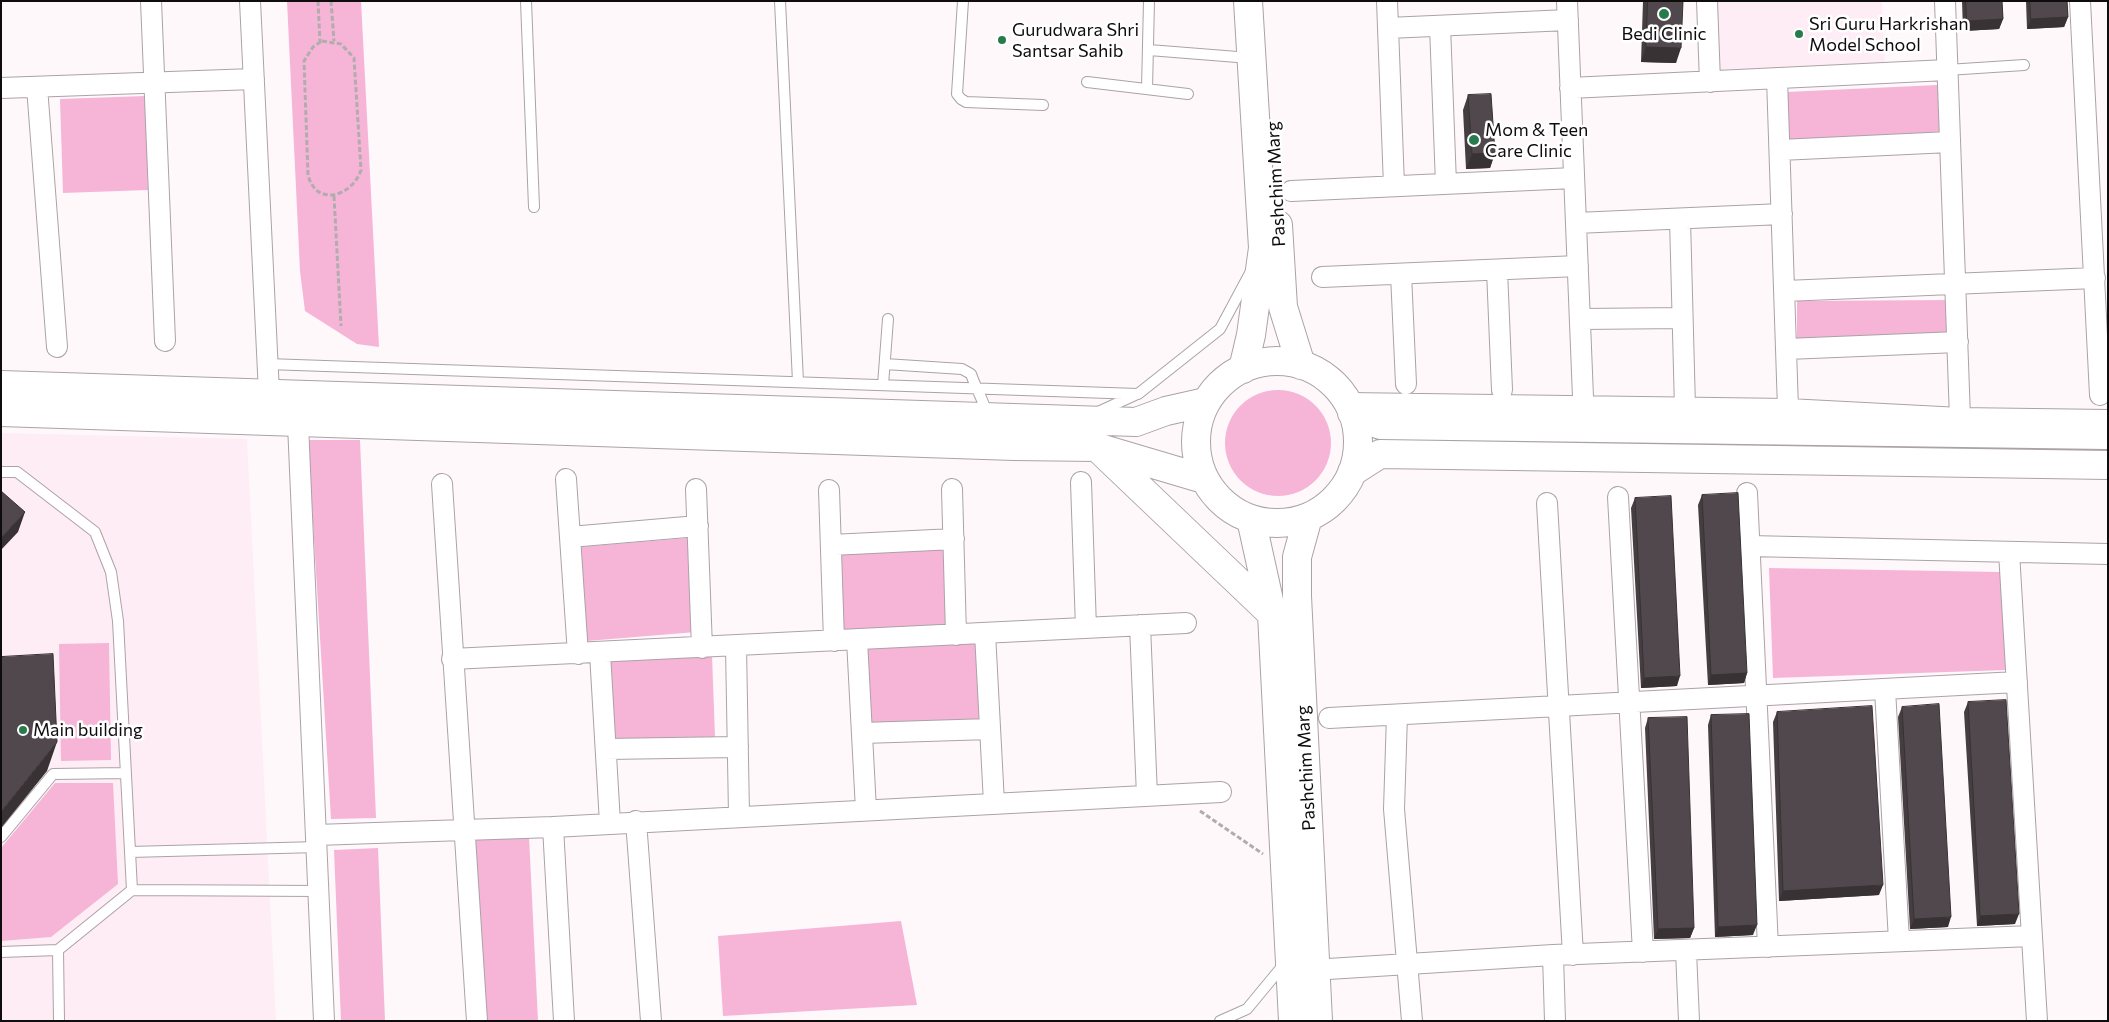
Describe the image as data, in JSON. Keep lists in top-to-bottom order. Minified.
{"streets":{"main road":["Pashchim Marg"]},"places":["Bedi Clinic","Sri Guru Harkrishan Model School","Gurudwara Shri Santsar Sahib","Mom & Teen Care Clinic","Main building"]}
